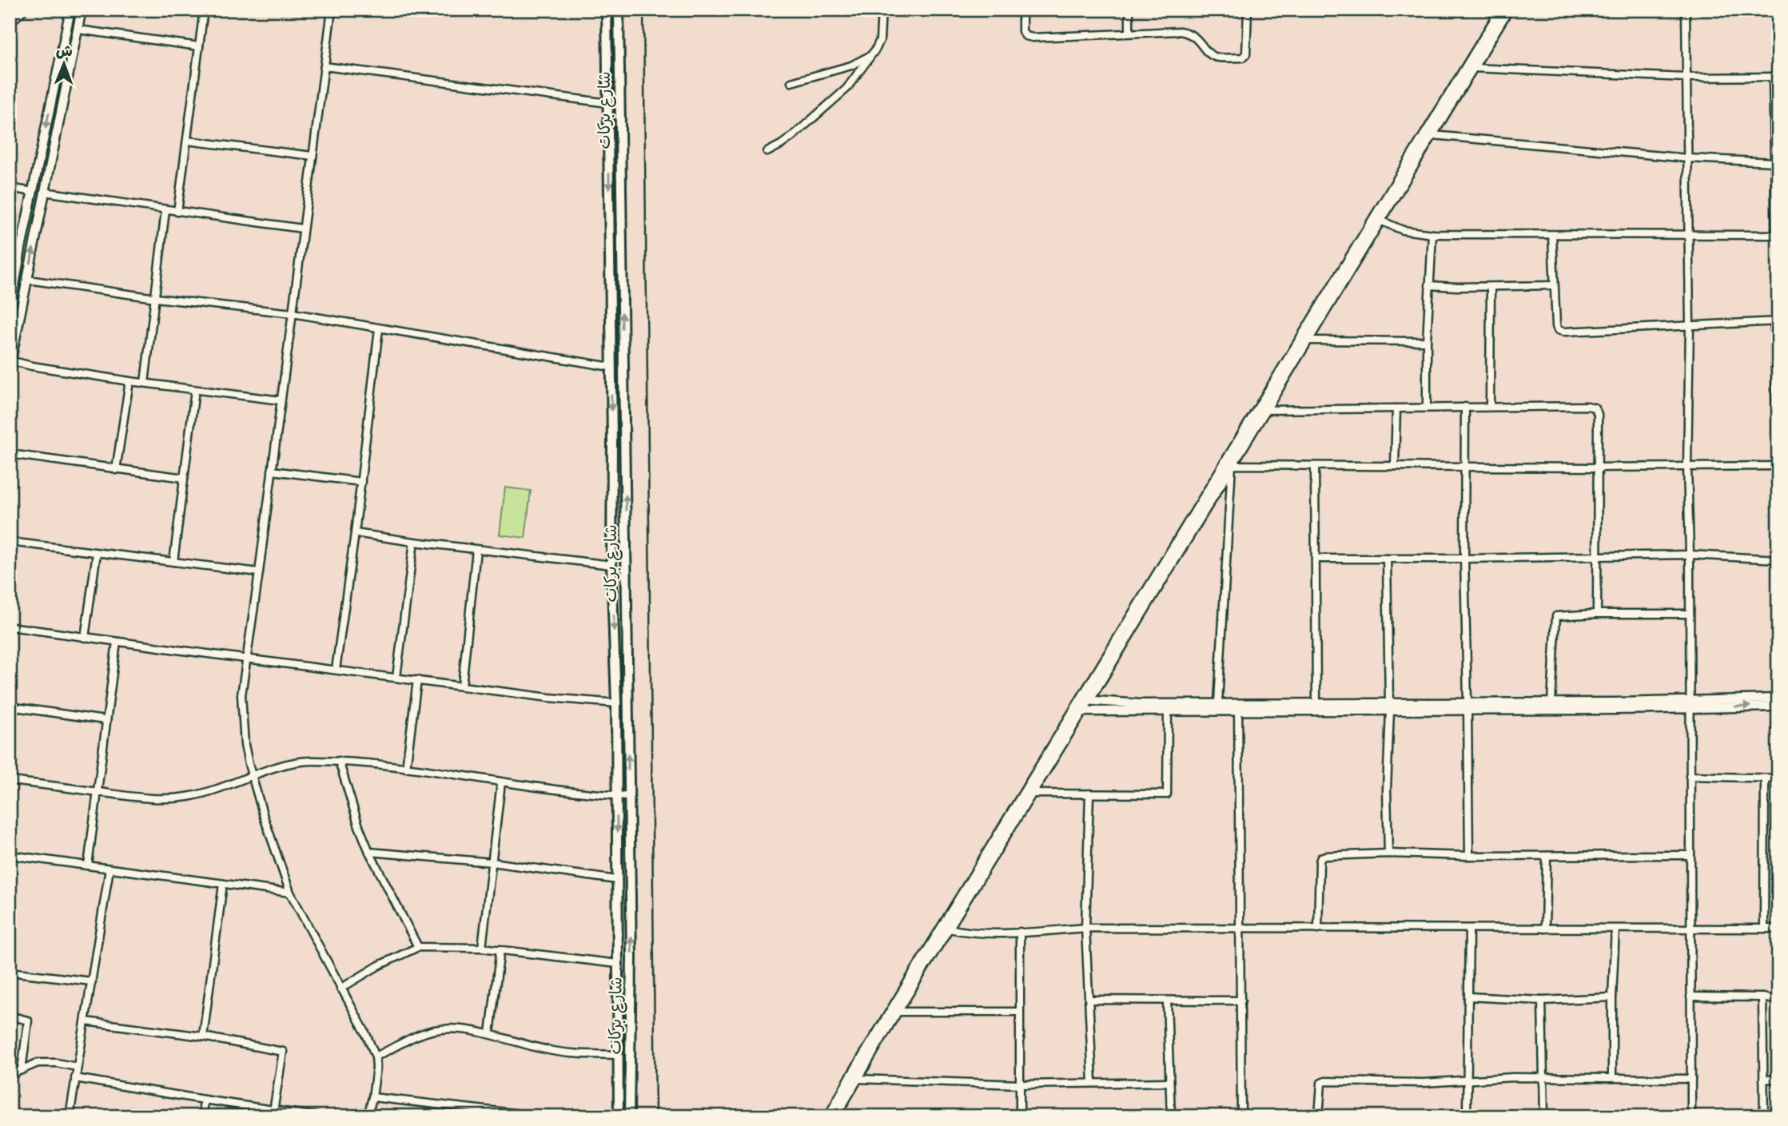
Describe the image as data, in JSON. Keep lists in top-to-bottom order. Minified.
{"streets":{"main road":["شارع بركات"]},"north":"top"}
